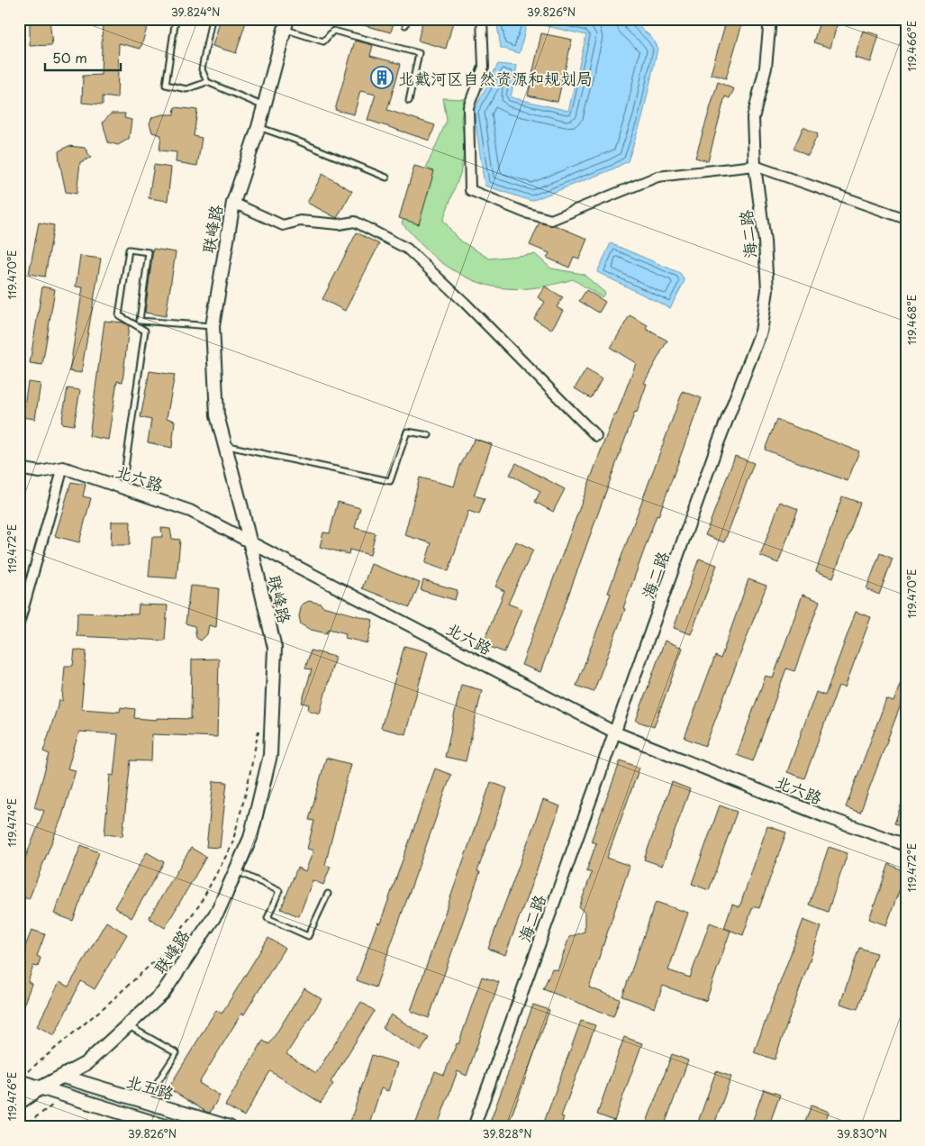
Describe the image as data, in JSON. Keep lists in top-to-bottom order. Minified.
{"streets":{"main road":["联峰路","北五路"],"street":["海二路","北六路"]},"crossings":[["联峰路","北六路"],["联峰路","北五路"],["海二路","北六路"]],"places":{"building":["北戴河区自然资源和规划局"]},"scale_bar":"50 m","coordinates":["39.824°N","39.826°N","119.466°E","119.470°E","119.468°E","119.472°E","119.474°E","119.476°E","39.828°N","39.830°N"]}
